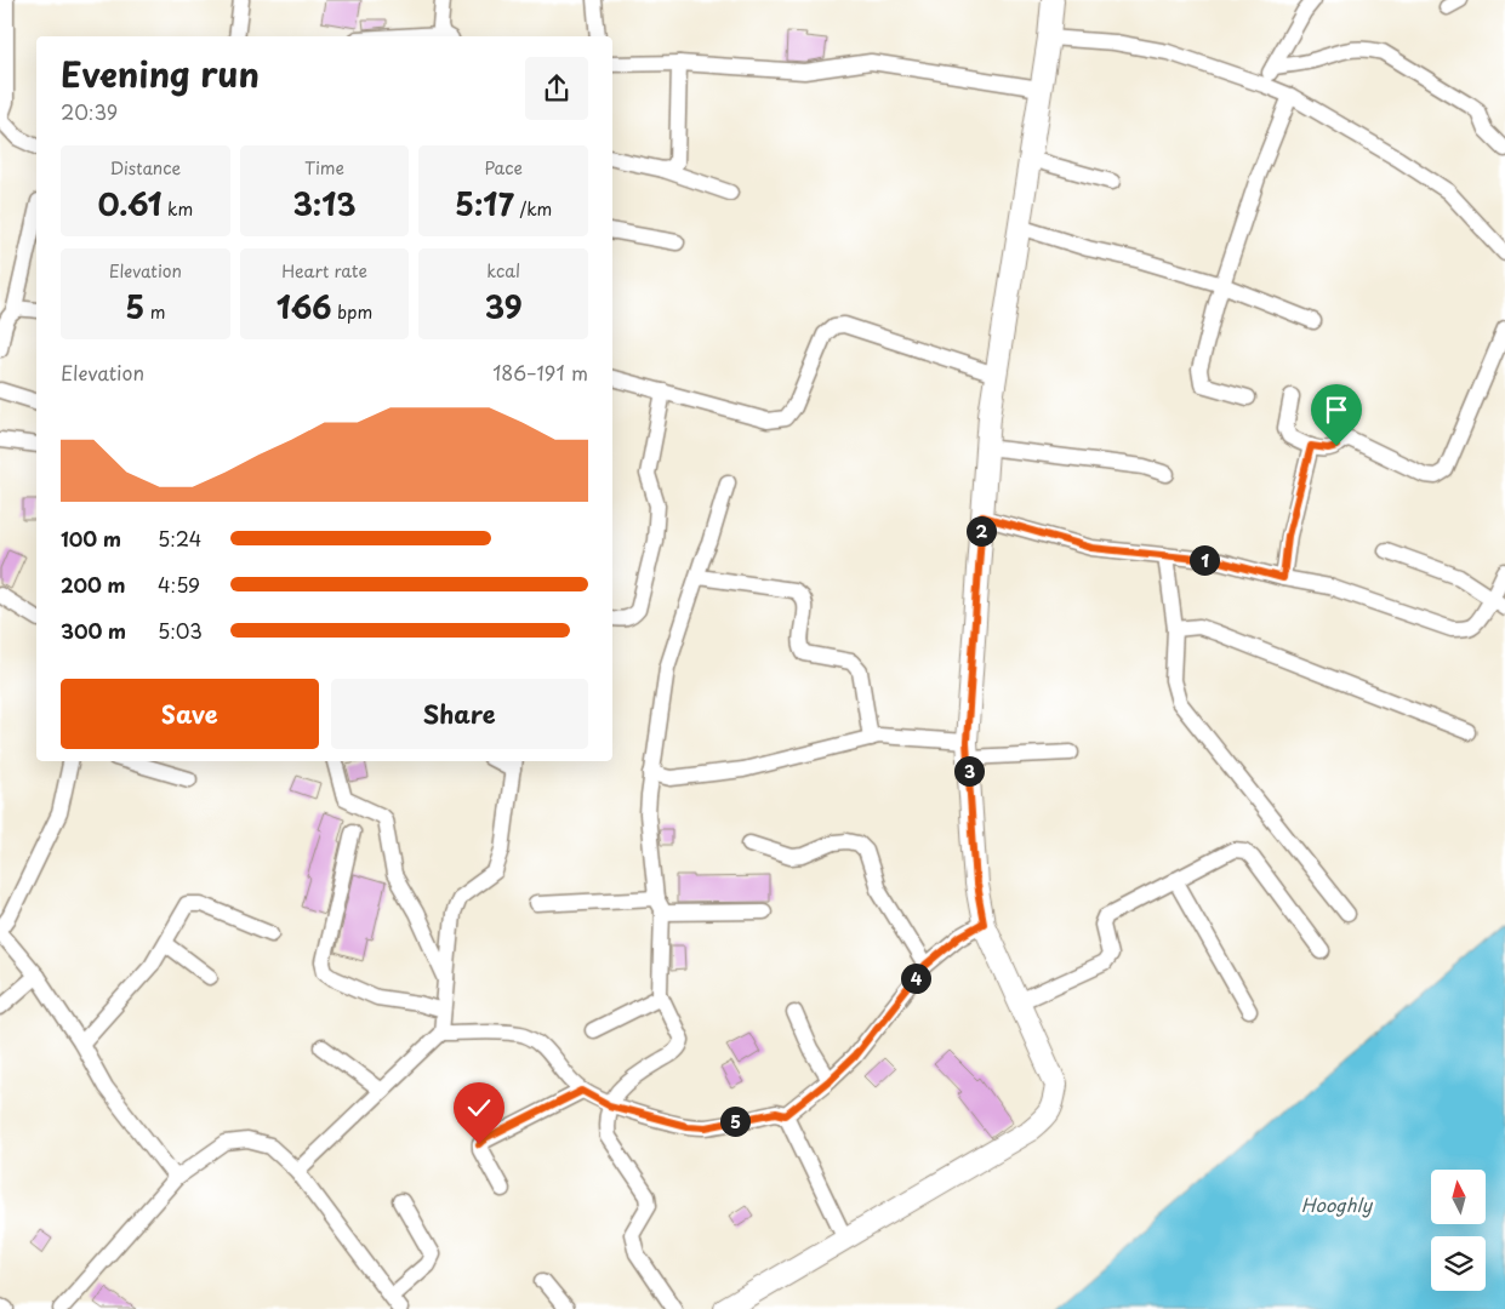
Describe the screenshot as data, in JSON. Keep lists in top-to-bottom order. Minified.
{"water":["Hooghly"],"north":"top","page":{"heading":["Evening run","20:39"],"stats":[["Distance","0.61 km"],["Time","3:13"],["Pace","5:17 /km"],["Elevation","5 m"],["Heart rate","166 bpm"],["kcal","39"]],"chart":["Elevation","186–191 m"],"list":[{"name":"100 m","note":"5:24"},{"name":"200 m","note":"4:59"},{"name":"300 m","note":"5:03"}],"pins":["2","1","3","4","5"],"buttons":["Save","Share"]}}
